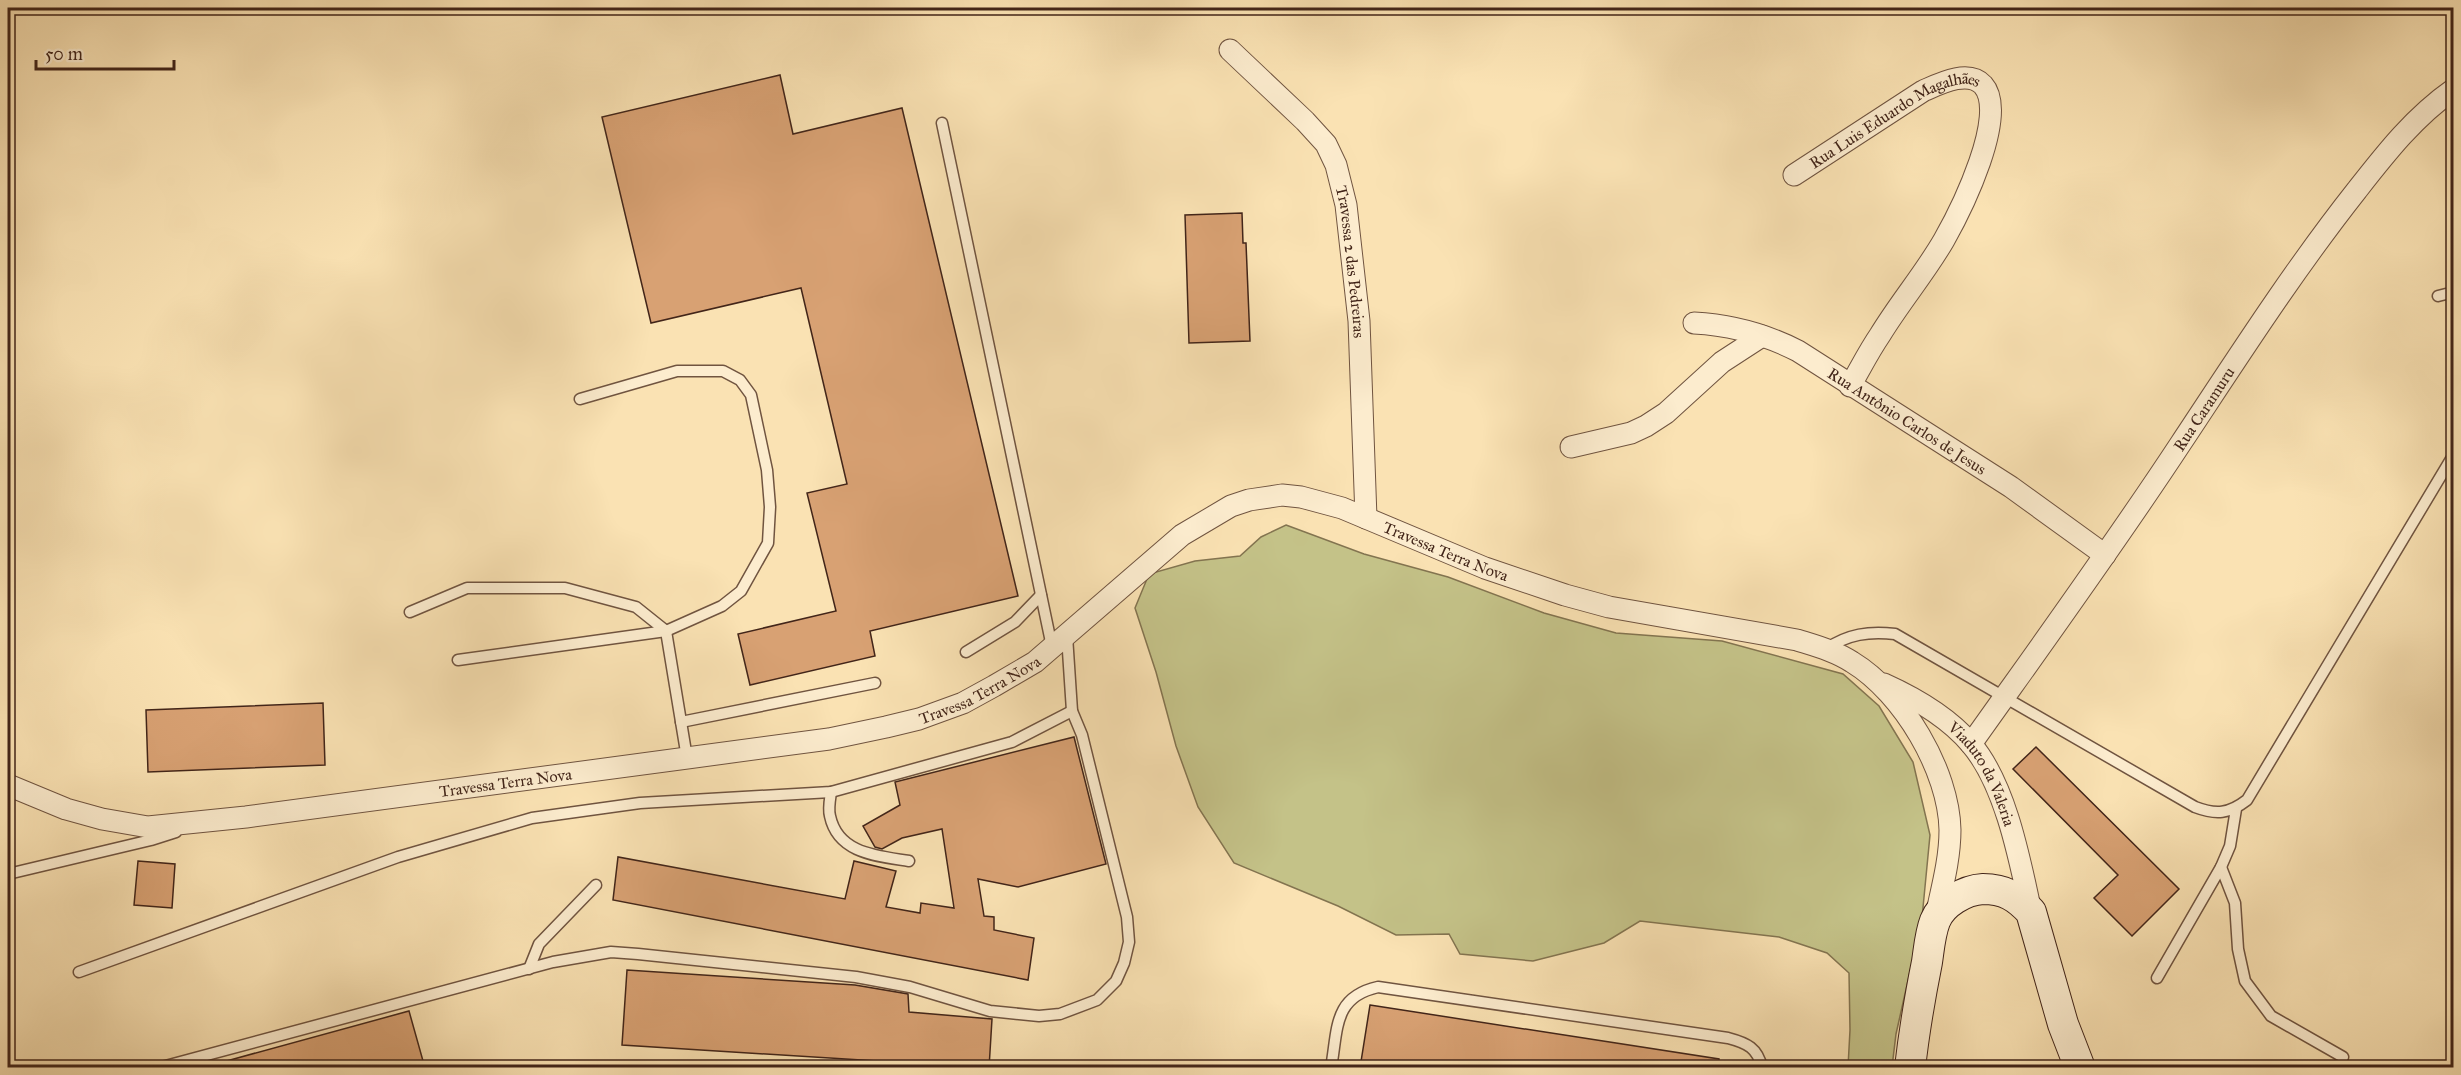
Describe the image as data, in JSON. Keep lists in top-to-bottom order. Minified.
{"streets":{"main road":["Viaduto da Valeria"],"street":["Rua Luis Eduardo Magalhães","Travessa 2 das Pedreiras","Rua Caramuru","Rua Antônio Carlos de Jesus","Travessa Terra Nova"]},"crossings":[["Rua Luis Eduardo Magalhães","Rua Antônio Carlos de Jesus"],["Travessa 2 das Pedreiras","Travessa Terra Nova"],["Rua Caramuru","Rua Antônio Carlos de Jesus"],["Rua Caramuru","Viaduto da Valeria"],["Travessa Terra Nova","Viaduto da Valeria"]],"scale_bar":"50 m"}
